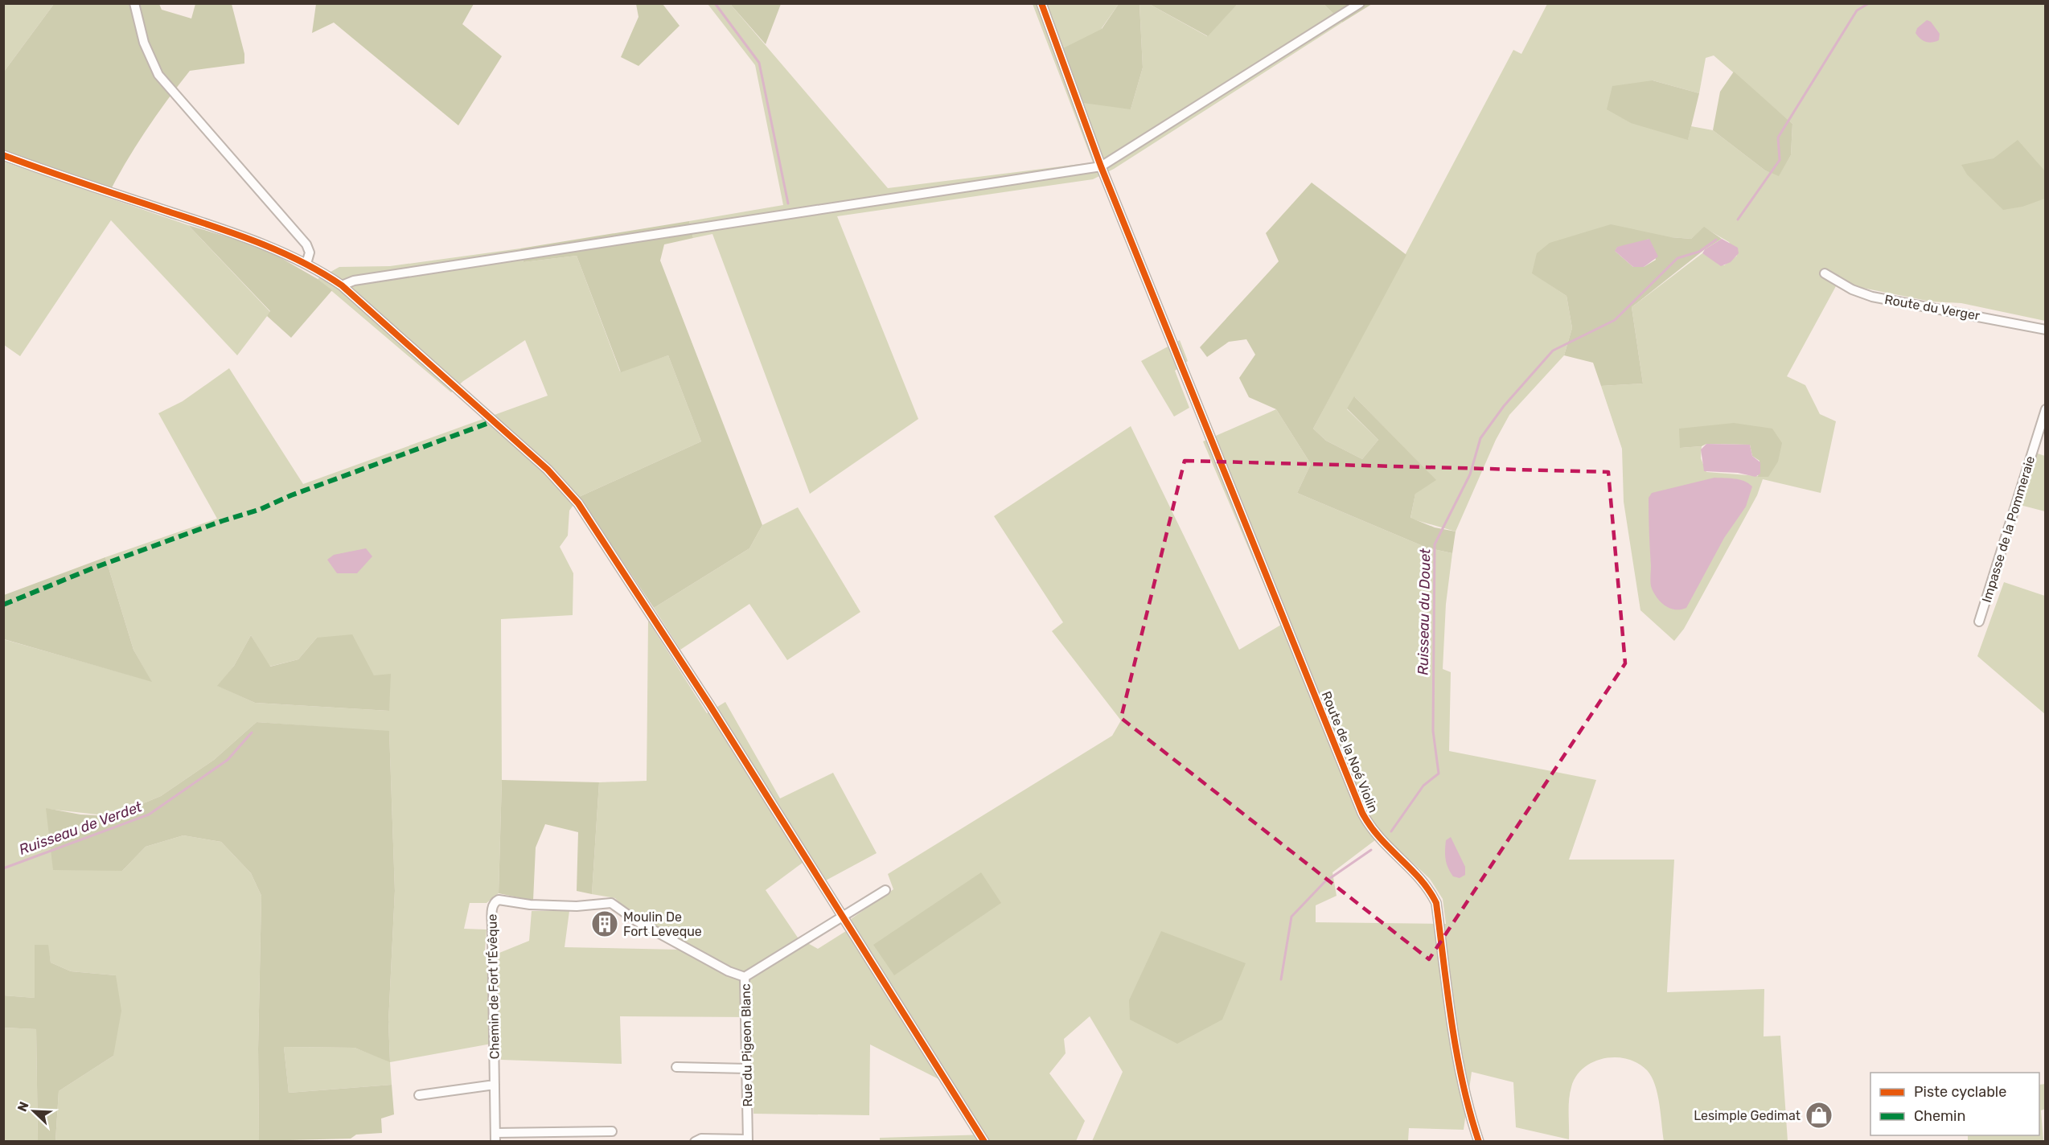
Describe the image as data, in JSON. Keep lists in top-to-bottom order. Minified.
{"streets":{"street":["Route du Verger","Impasse de la Pommeraie","Route de la Noé Violin","Chemin de Fort l'Évêque","Rue du Pigeon Blanc"]},"crossings":[["Chemin de Fort l'Évêque","Rue du Pigeon Blanc"]],"water":["Ruisseau du Douet","Ruisseau de Verdet"],"places":{"building":["Moulin De Fort Leveque"],"shop":["Lesimple Gedimat"]},"legend":["Piste cyclable","Chemin"],"north":"top left"}
